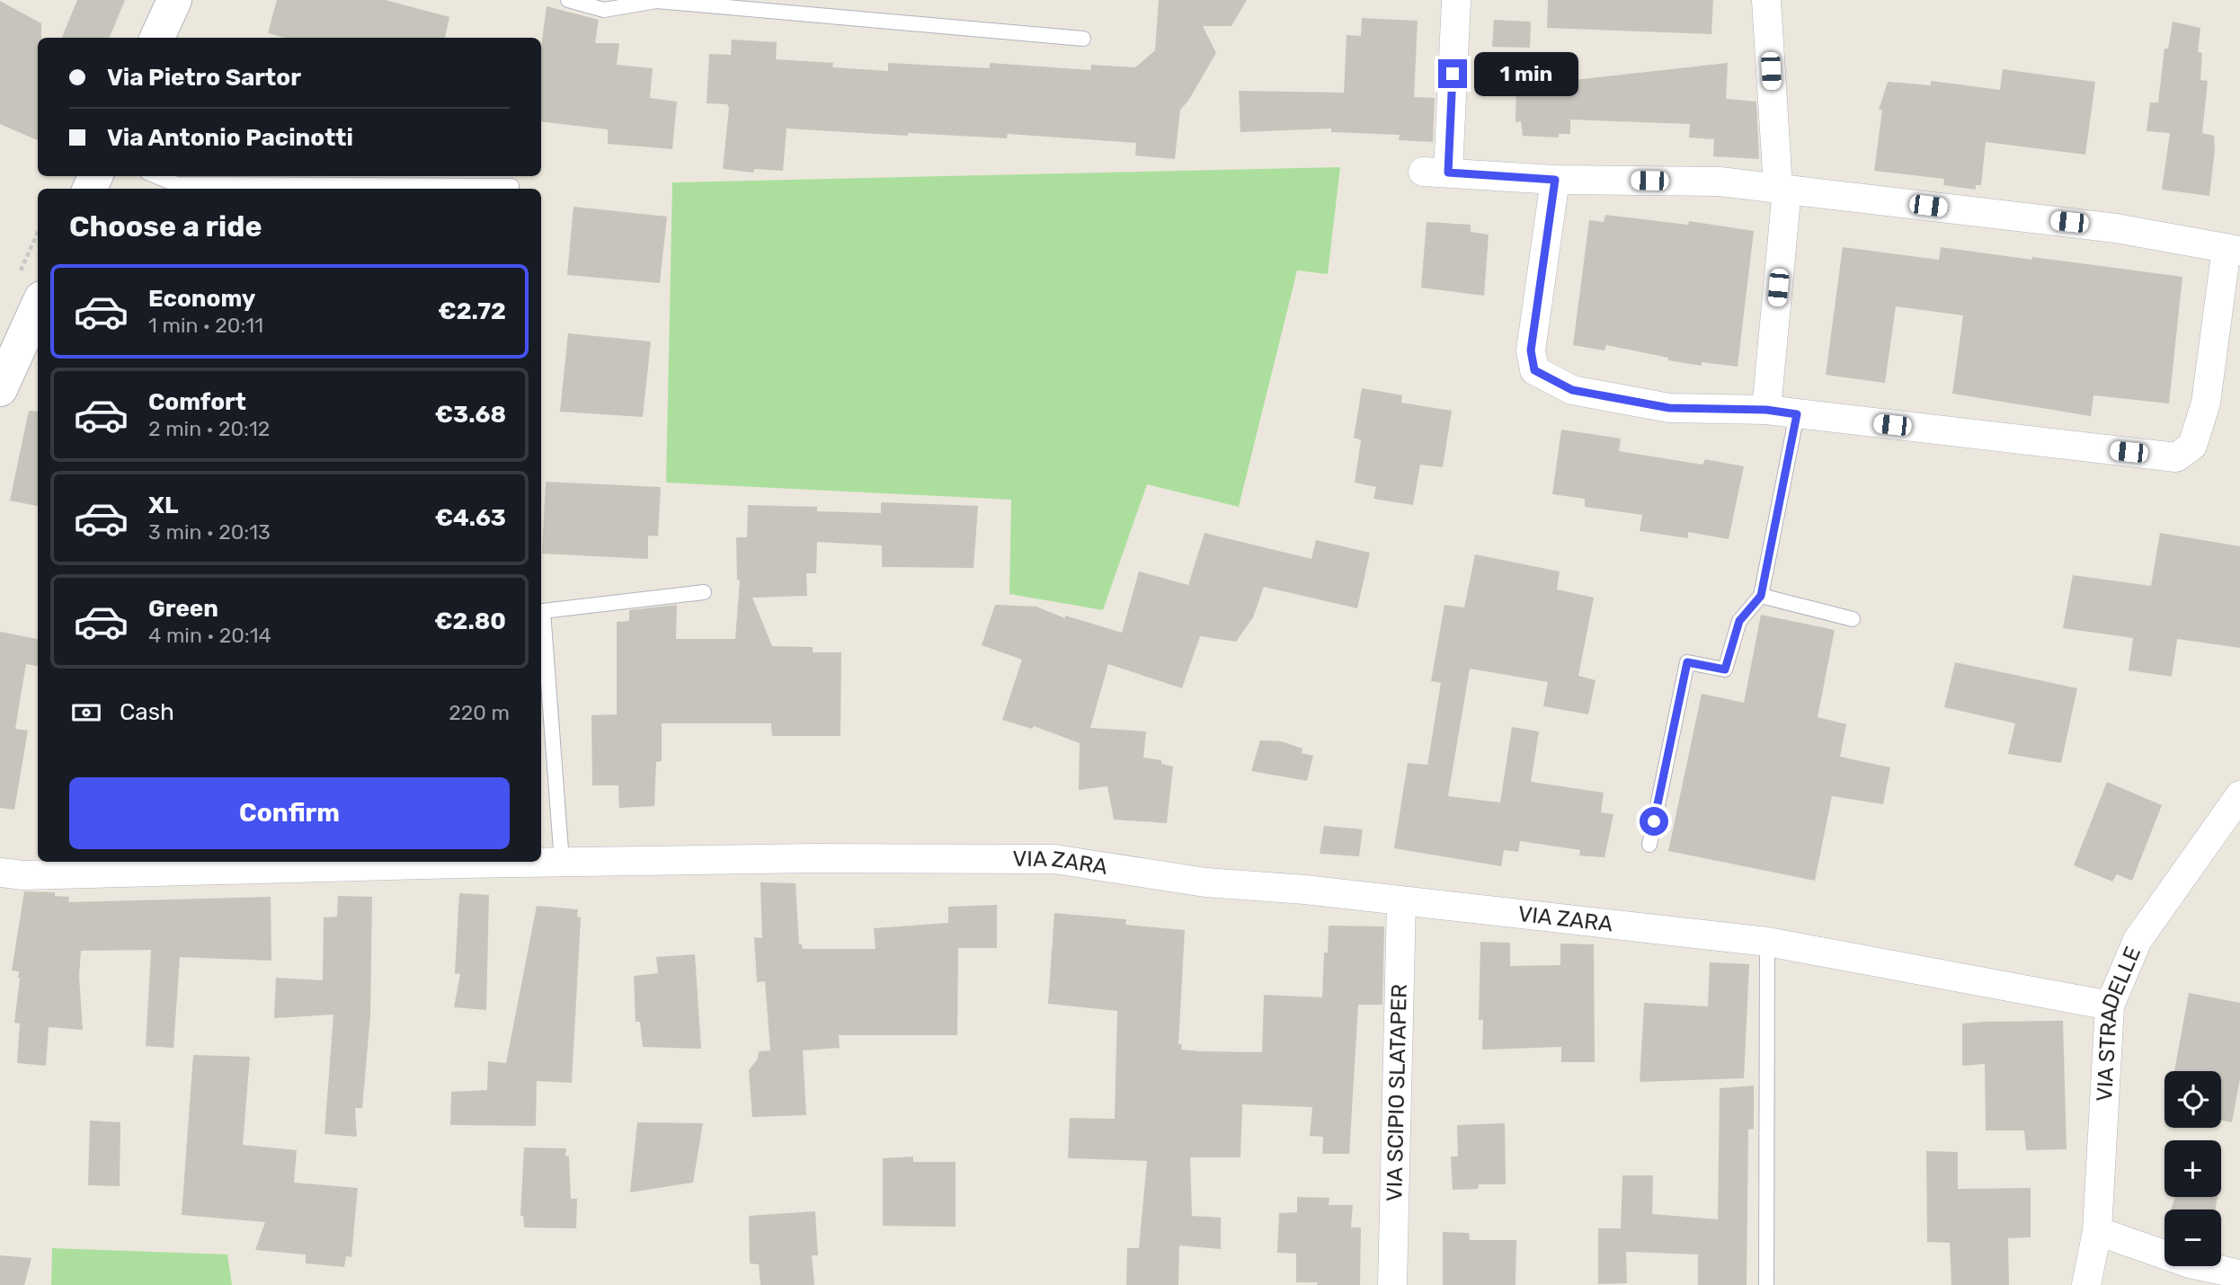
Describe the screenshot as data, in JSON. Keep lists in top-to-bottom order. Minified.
{"streets":{"street":["VIA ZARA","VIA STRADELLE","VIA SCIPIO SLATAPER"]},"crossings":[["VIA ZARA","VIA STRADELLE"],["VIA ZARA","VIA SCIPIO SLATAPER"]],"page":{"banner":["Via Pietro Sartor","Via Antonio Pacinotti"],"bubble":"1 min","heading":"Choose a ride","list":[{"name":"Economy","note":"1 min · 20:11","value":"€2.72"},{"name":"Comfort","note":"2 min · 20:12","value":"€3.68"},{"name":"XL","note":"3 min · 20:13","value":"€4.63"},{"name":"Green","note":"4 min · 20:14","value":"€2.80"}],"pay":["Cash","220 m"],"buttons":"Confirm","map_buttons":["+","−"]}}
